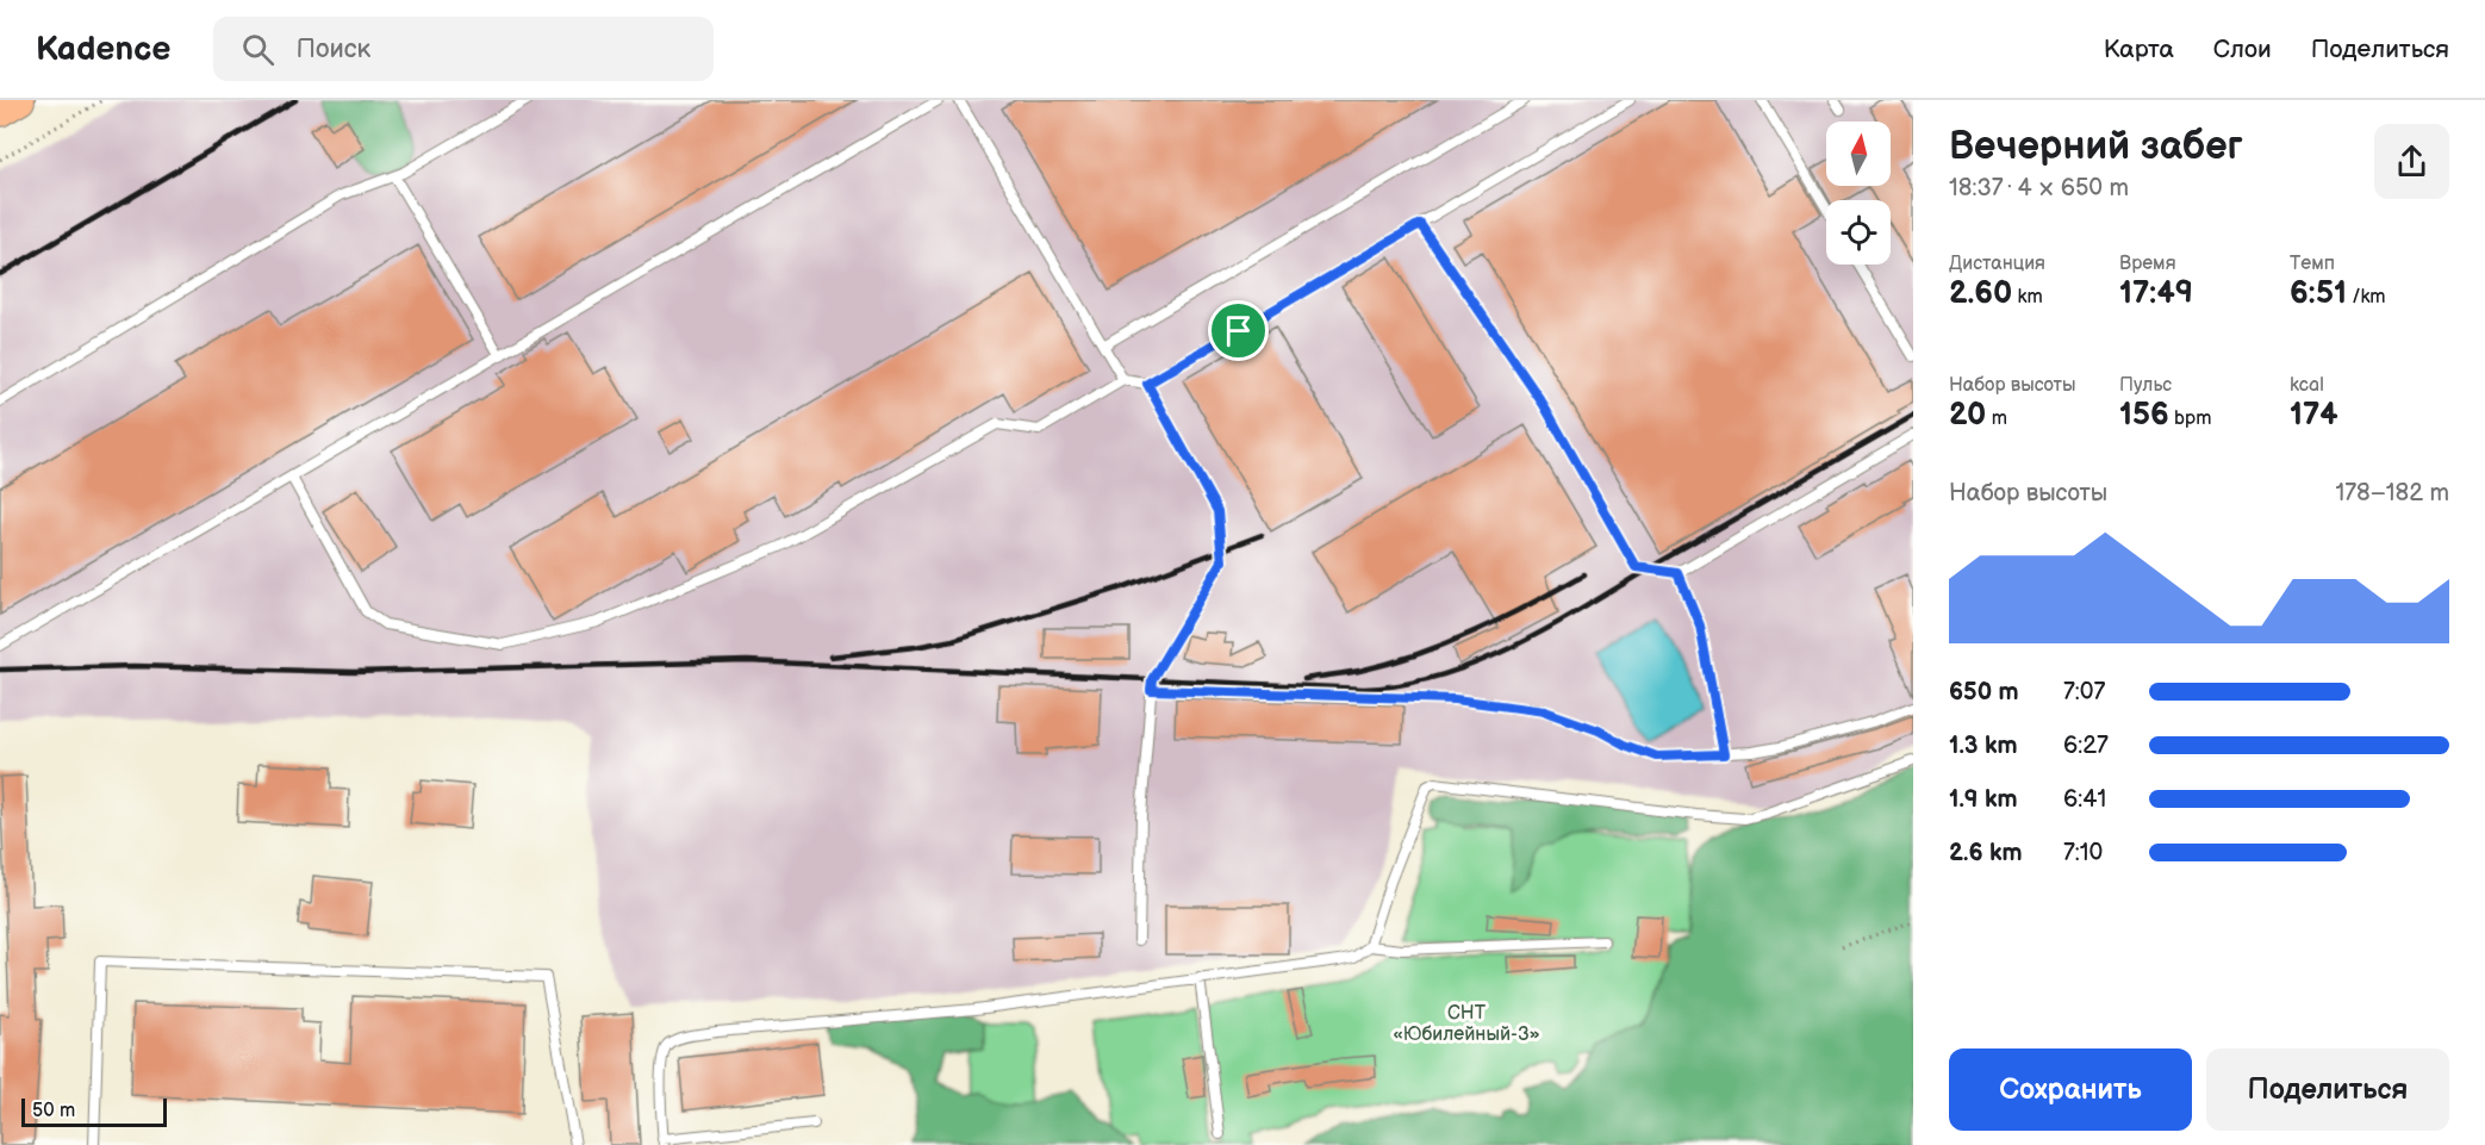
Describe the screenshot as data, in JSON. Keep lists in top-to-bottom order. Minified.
{"parks":["СНТ «Юбилейный-3»"],"scale_bar":"50 m","north":"top","page":{"header":"Kadence","search":"Поиск","nav":["Карта","Слои","Поделиться"],"heading":["Вечерний забег","18:37 · 4 × 650 m"],"stats":[["Дистанция","2.60 km"],["Время","17:49"],["Темп","6:51 /km"],["Набор высоты","20 m"],["Пульс","156 bpm"],["kcal","174"]],"chart":["Набор высоты","178–182 m"],"list":[{"name":"650 m","note":"7:07"},{"name":"1.3 km","note":"6:27"},{"name":"1.9 km","note":"6:41"},{"name":"2.6 km","note":"7:10"}],"buttons":["Сохранить","Поделиться"],"scale":"50 m"}}
